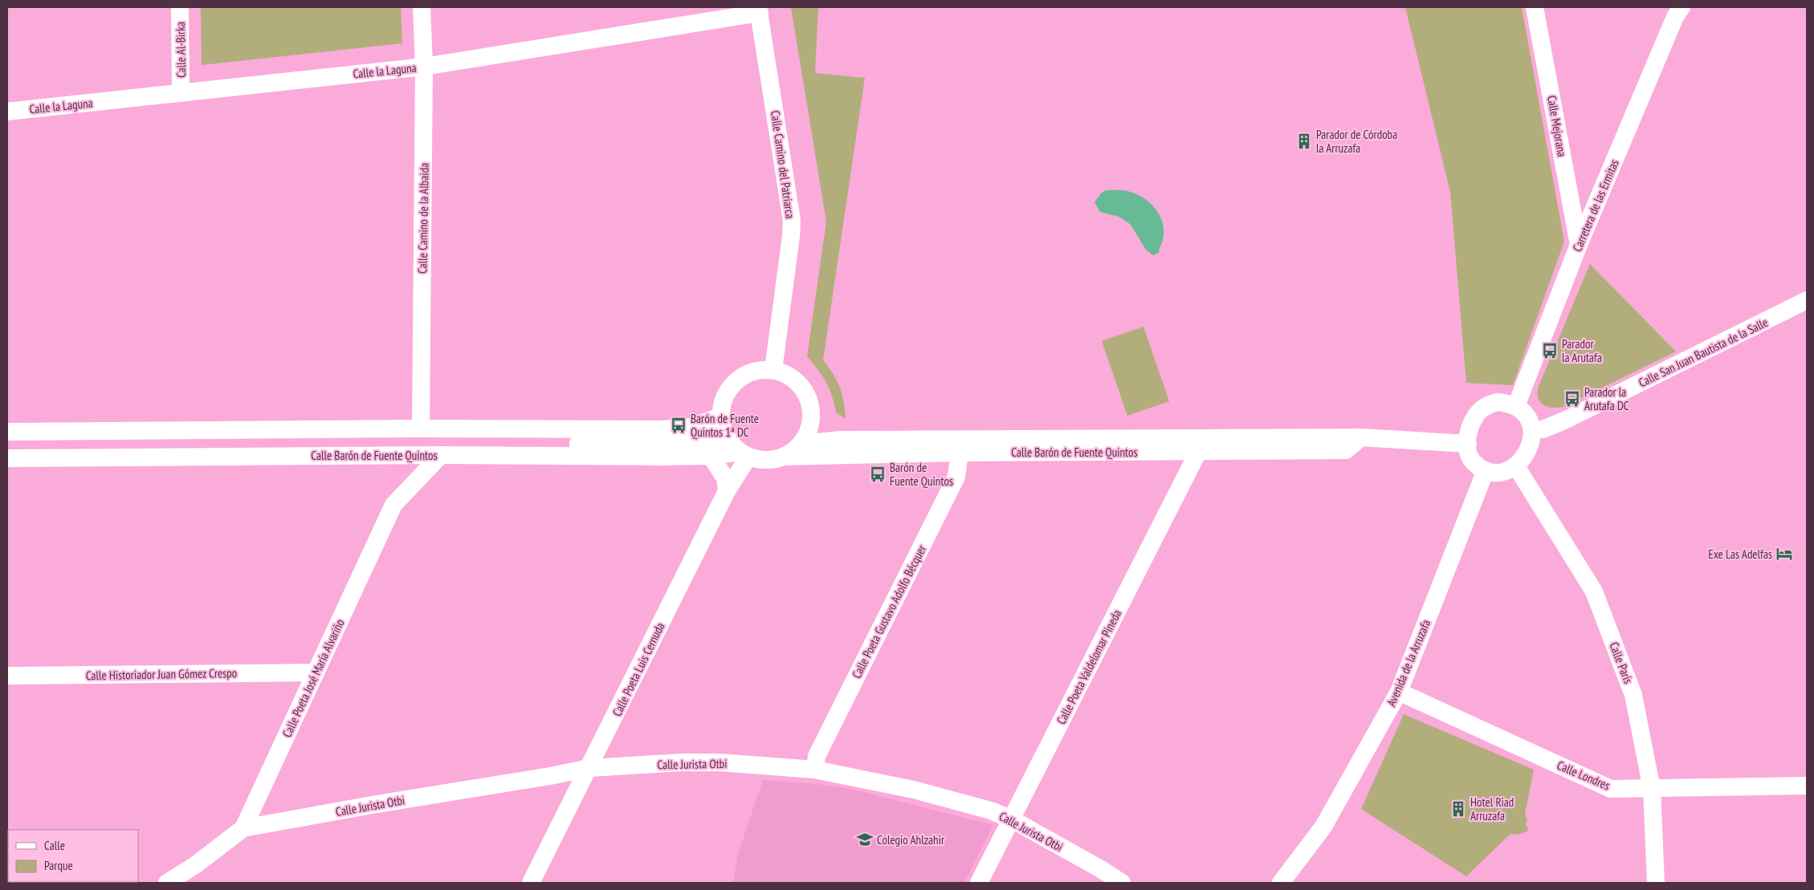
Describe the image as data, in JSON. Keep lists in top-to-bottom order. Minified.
{"streets":{"street":["Calle Al-Birka","Calle la Laguna","Calle Mejorana","Calle Camino del Patriarca","Carretera de las Ermitas","Calle Camino de la Albaida","Calle San Juan Bautista de la Salle","Calle Barón de Fuente Quintos","Calle Poeta Gustavo Adolfo Bécquer","Avenida de la Arruzafa","Calle París","Calle Poeta Valdelomar Pineda","Calle Poeta Luis Cernuda","Calle Historiador Juan Gómez Crespo","Calle Poeta José María Alvariño","Calle Jurista Otbi","Calle Londres"]},"crossings":[["Calle Al-Birka","Calle la Laguna"],["Calle la Laguna","Calle Camino del Patriarca"],["Calle la Laguna","Calle Camino de la Albaida"],["Calle Mejorana","Carretera de las Ermitas"],["Calle Camino del Patriarca","Calle Barón de Fuente Quintos"],["Calle Camino del Patriarca","Calle Poeta Luis Cernuda"],["Carretera de las Ermitas","Calle San Juan Bautista de la Salle"],["Carretera de las Ermitas","Calle Barón de Fuente Quintos"],["Carretera de las Ermitas","Avenida de la Arruzafa"],["Carretera de las Ermitas","Calle París"],["Calle San Juan Bautista de la Salle","Calle Barón de Fuente Quintos"],["Calle San Juan Bautista de la Salle","Avenida de la Arruzafa"],["Calle San Juan Bautista de la Salle","Calle París"],["Calle Barón de Fuente Quintos","Calle Poeta Gustavo Adolfo Bécquer"],["Calle Barón de Fuente Quintos","Avenida de la Arruzafa"],["Calle Barón de Fuente Quintos","Calle París"],["Calle Barón de Fuente Quintos","Calle Poeta Valdelomar Pineda"],["Calle Barón de Fuente Quintos","Calle Poeta Luis Cernuda"],["Calle Barón de Fuente Quintos","Calle Poeta José María Alvariño"],["Calle Poeta Gustavo Adolfo Bécquer","Calle Jurista Otbi"],["Avenida de la Arruzafa","Calle París"],["Avenida de la Arruzafa","Calle Londres"],["Calle París","Calle Londres"],["Calle Poeta Valdelomar Pineda","Calle Jurista Otbi"],["Calle Poeta Luis Cernuda","Calle Jurista Otbi"],["Calle Historiador Juan Gómez Crespo","Calle Poeta José María Alvariño"],["Calle Poeta José María Alvariño","Calle Jurista Otbi"]],"places":{"building":["Parador de Córdoba la Arruzafa","Hotel Riad Arruzafa"],"bus stop":["Parador la Arutafa","Parador la Arutafa DC","Barón de Fuente Quintos 1ª DC","Barón de Fuente Quintos"],"hotel":["Exe Las Adelfas"],"school or university":["Colegio Ahlzahir"]},"legend":["Calle","Parque"]}
